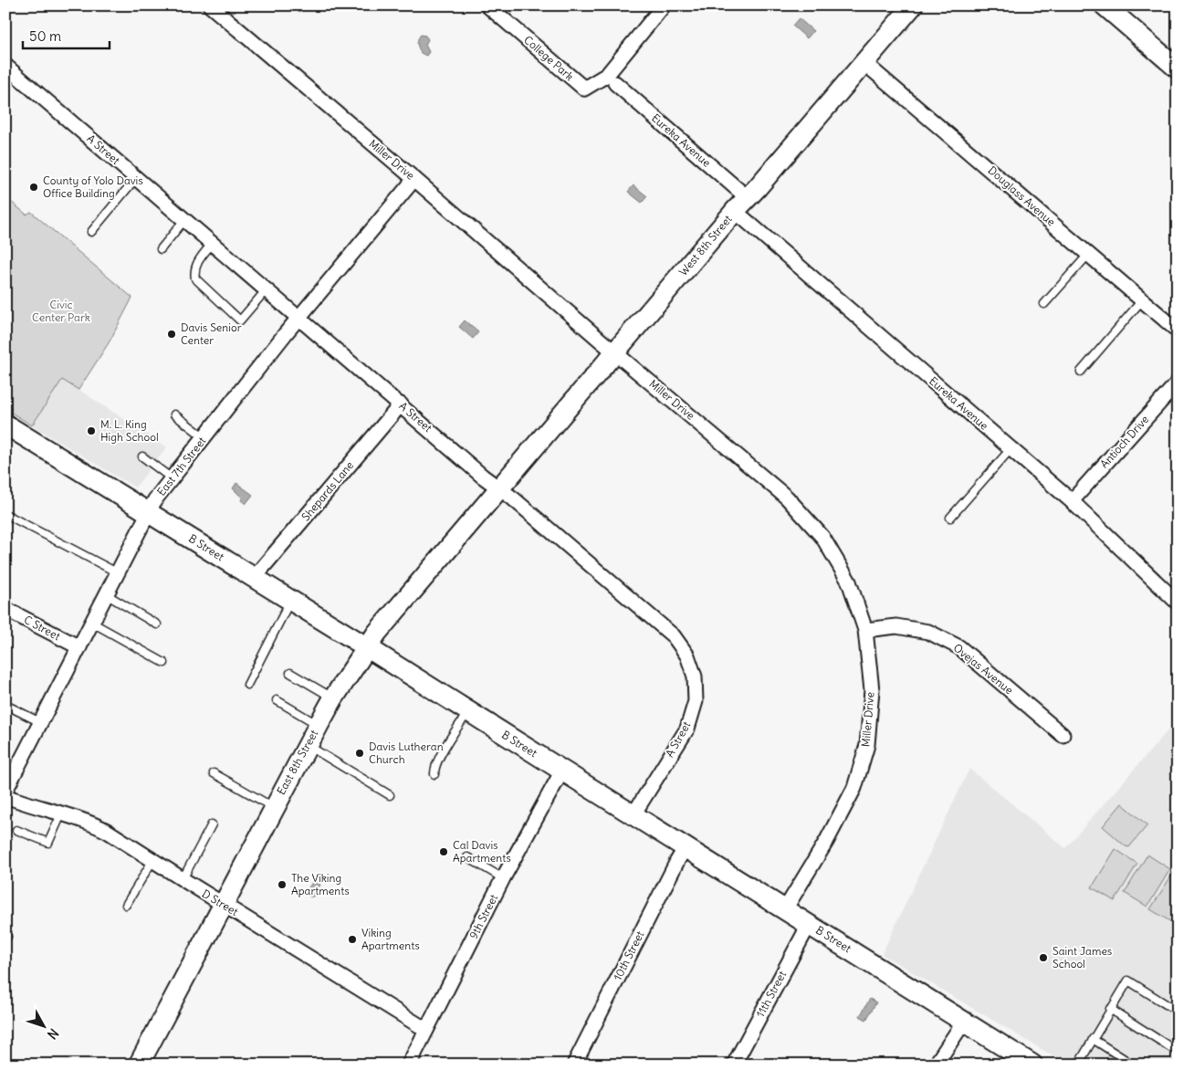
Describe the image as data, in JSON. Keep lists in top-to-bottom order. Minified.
{"streets":{"street":["College Park","Eureka Avenue","A Street","Miller Drive","Douglass Avenue","West 8th Street","Antioch Drive","East 7th Street","Shepards Lane","B Street","C Street","Ovejas Avenue","East 8th Street","D Street","9th Street","10th Street","11th Street"]},"crossings":[["Eureka Avenue","West 8th Street"],["Eureka Avenue","Antioch Drive"],["A Street","West 8th Street"],["A Street","East 7th Street"],["A Street","Shepards Lane"],["A Street","B Street"],["A Street","East 8th Street"],["Miller Drive","West 8th Street"],["Miller Drive","East 7th Street"],["Miller Drive","B Street"],["Miller Drive","Ovejas Avenue"],["Douglass Avenue","West 8th Street"],["West 8th Street","East 8th Street"],["East 7th Street","B Street"],["East 7th Street","C Street"],["Shepards Lane","B Street"],["B Street","East 8th Street"],["B Street","9th Street"],["B Street","10th Street"],["B Street","11th Street"],["East 8th Street","D Street"],["D Street","9th Street"]],"parks":["Civic Center Park"],"places":["County of Yolo Davis Office Building","Davis Senior Center","M. L. King High School","Davis Lutheran Church","Cal Davis Apartments","The Viking Apartments","Viking Apartments","Saint James School"],"scale_bar":"50 m","north":"bottom right"}
